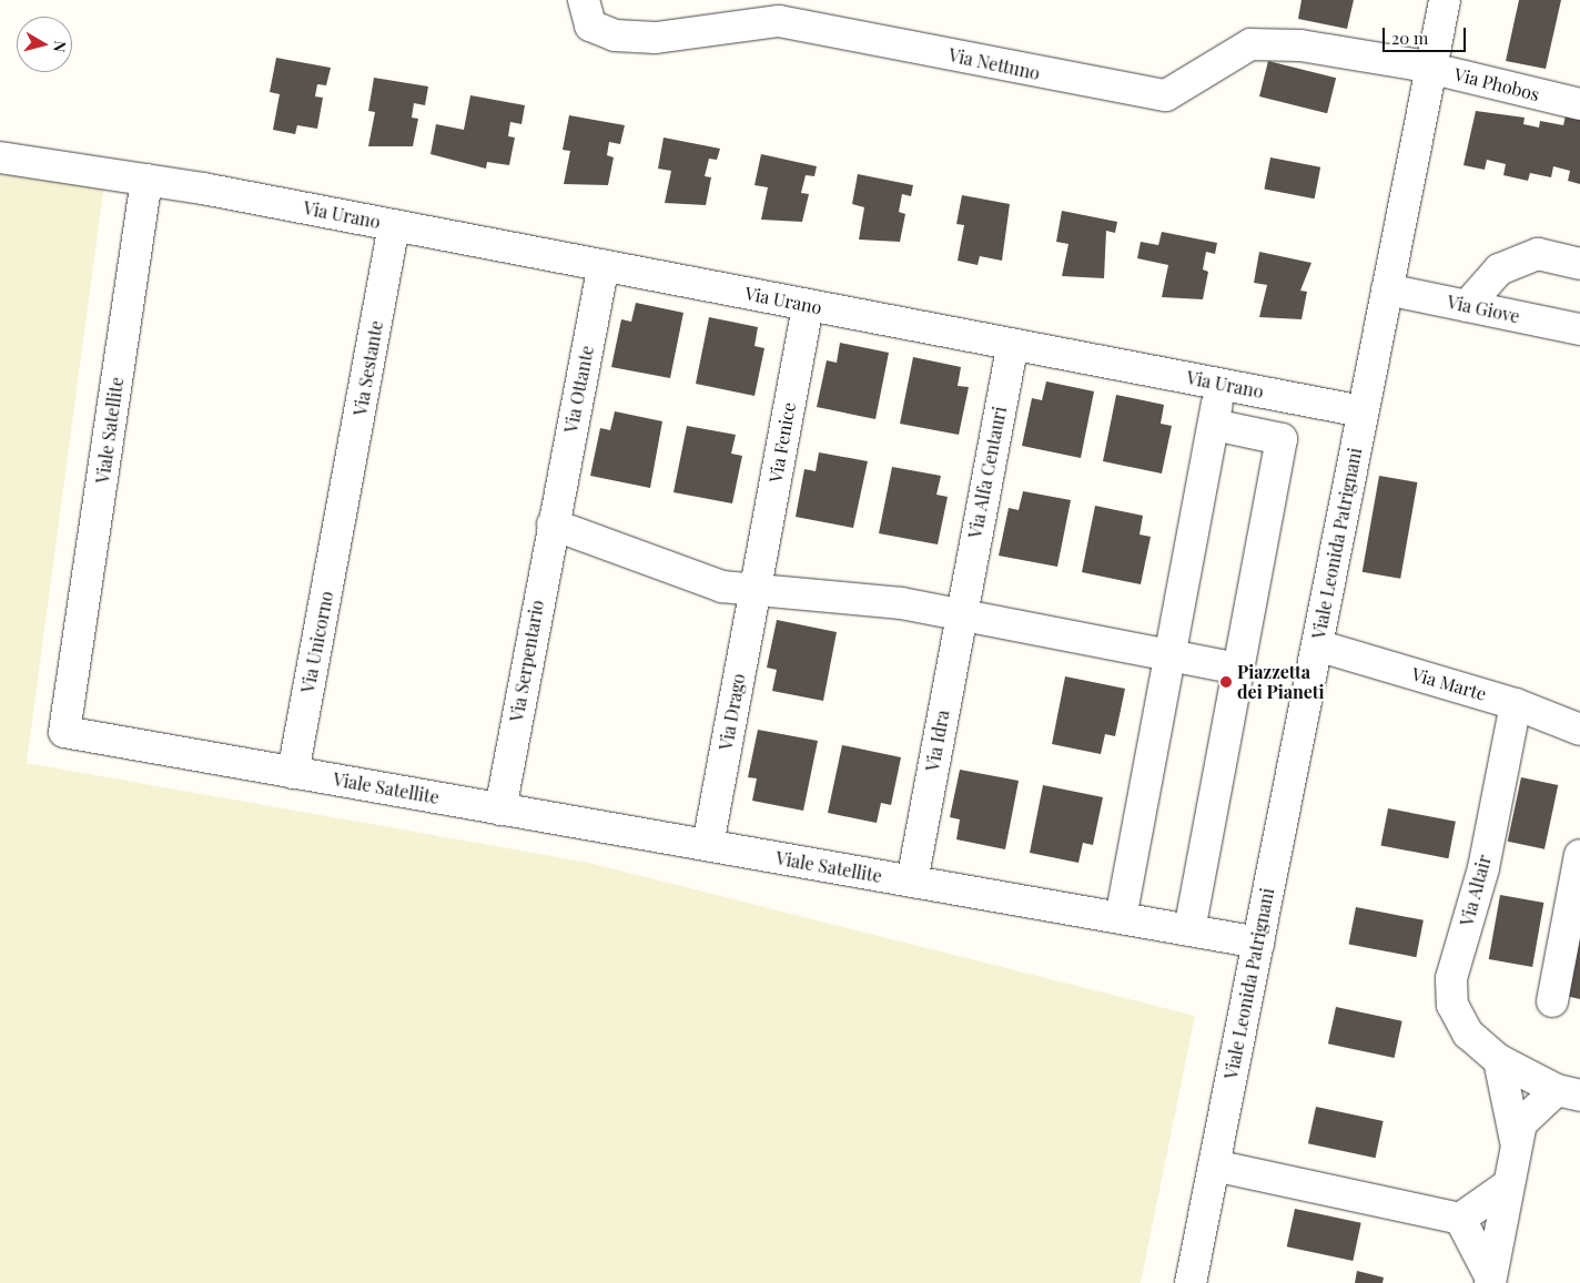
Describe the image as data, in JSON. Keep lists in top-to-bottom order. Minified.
{"streets":{"street":["Via Nettuno","Via Phobos","Via Urano","Via Giove","Via Sestante","Via Ottante","Viale Satellite","Via Fenice","Via Alfa Centauri","Viale Leonida Patrignani","Via Unicorno","Via Serpentario","Via Marte","Via Drago","Via Idra","Via Altair"]},"crossings":[["Via Nettuno","Via Phobos"],["Via Nettuno","Viale Leonida Patrignani"],["Via Phobos","Viale Leonida Patrignani"],["Via Urano","Via Sestante"],["Via Urano","Via Ottante"],["Via Urano","Viale Satellite"],["Via Urano","Via Fenice"],["Via Urano","Via Alfa Centauri"],["Via Urano","Viale Leonida Patrignani"],["Via Giove","Viale Leonida Patrignani"],["Via Sestante","Via Unicorno"],["Via Ottante","Via Serpentario"],["Viale Satellite","Viale Leonida Patrignani"],["Viale Satellite","Via Unicorno"],["Viale Satellite","Via Serpentario"],["Viale Satellite","Via Drago"],["Viale Satellite","Via Idra"],["Via Fenice","Via Drago"],["Via Alfa Centauri","Via Idra"],["Viale Leonida Patrignani","Via Marte"],["Via Marte","Via Altair"]],"places":["Piazzetta dei Pianeti"],"scale_bar":"20 m","north":"right"}
